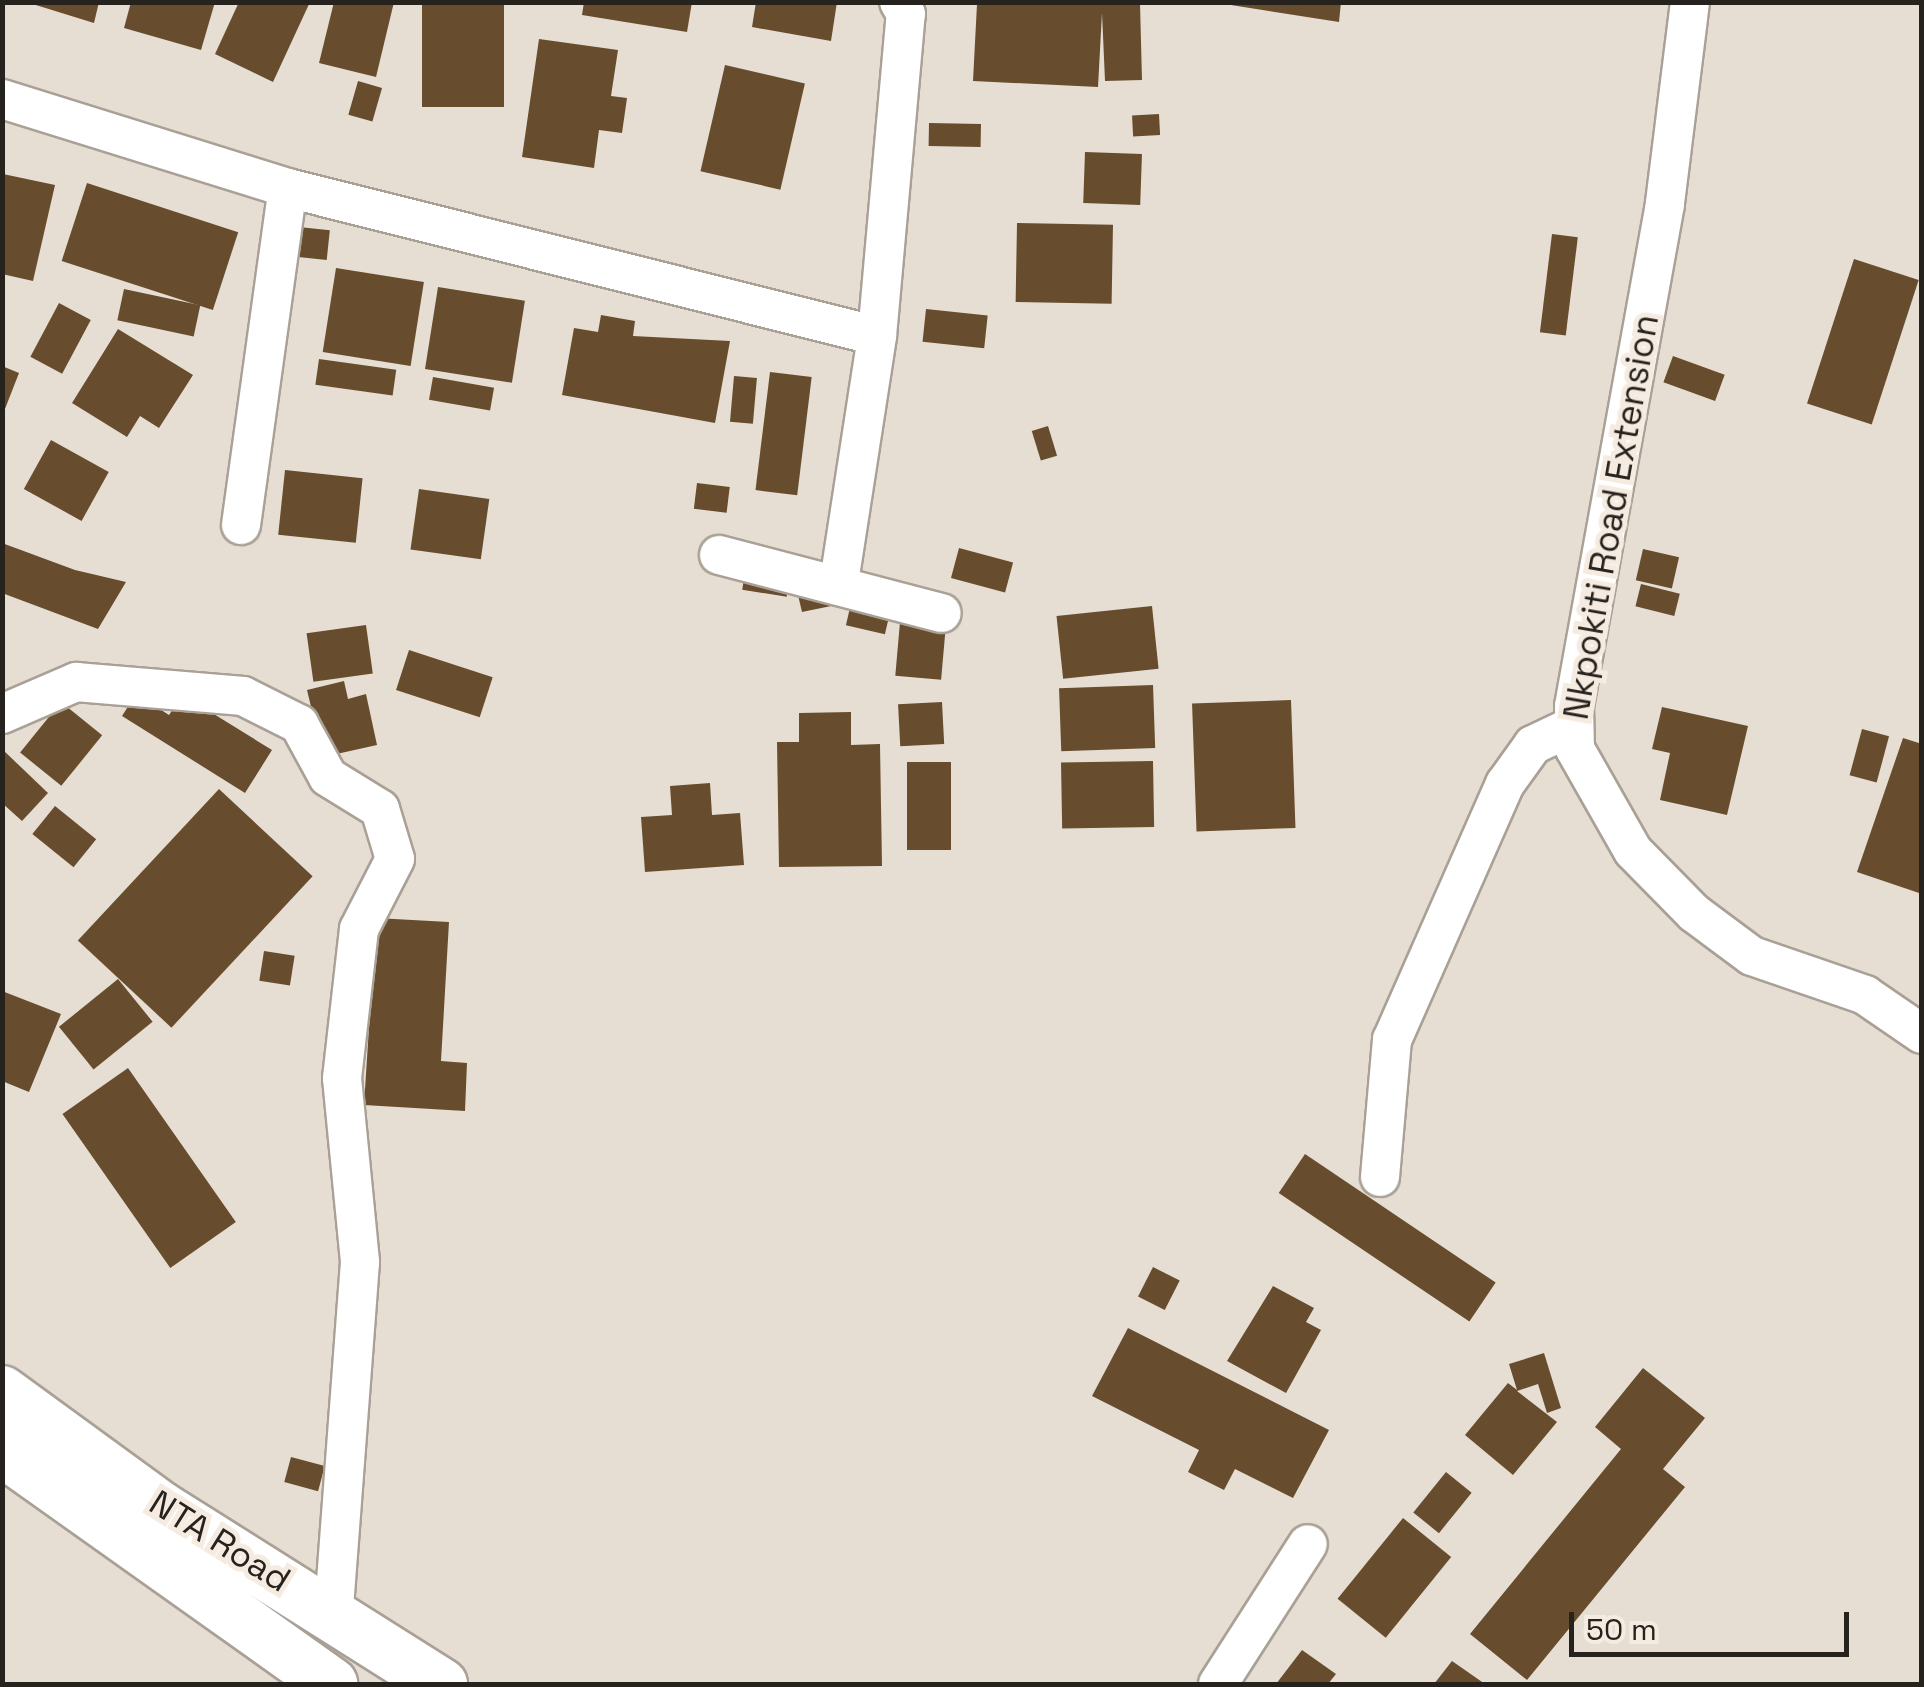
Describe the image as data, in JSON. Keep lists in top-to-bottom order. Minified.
{"streets":{"main road":["NTA Road"],"street":["Nkpokiti Road Extension"]},"scale_bar":"50 m"}
